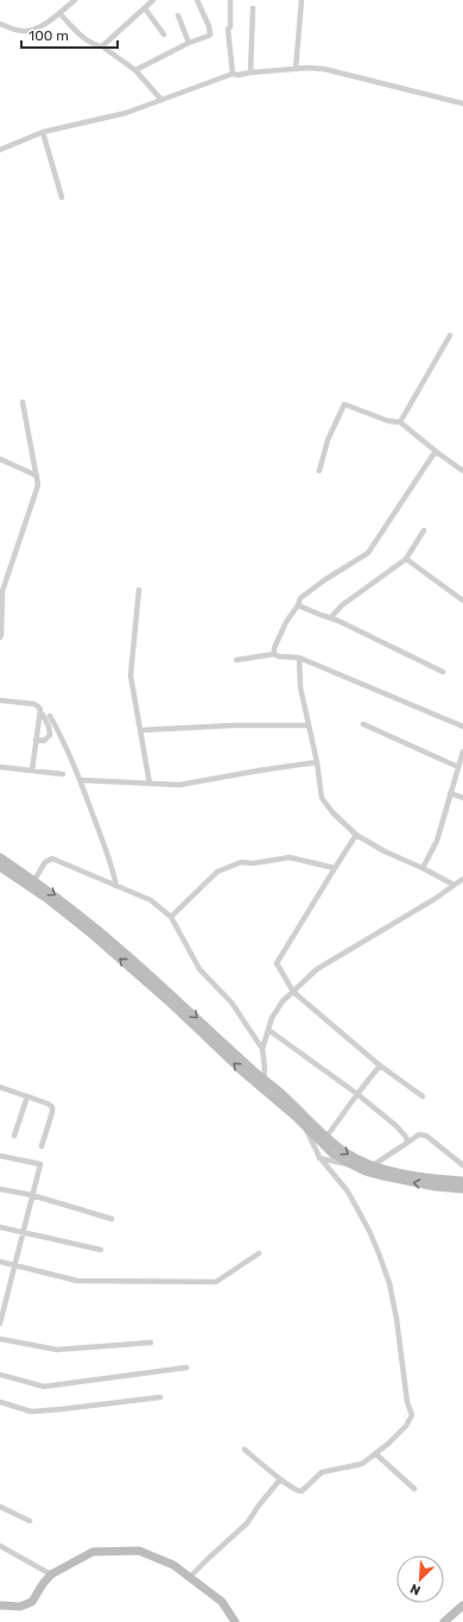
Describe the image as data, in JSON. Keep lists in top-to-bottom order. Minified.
{"scale_bar":"100 m","north":"bottom left"}
